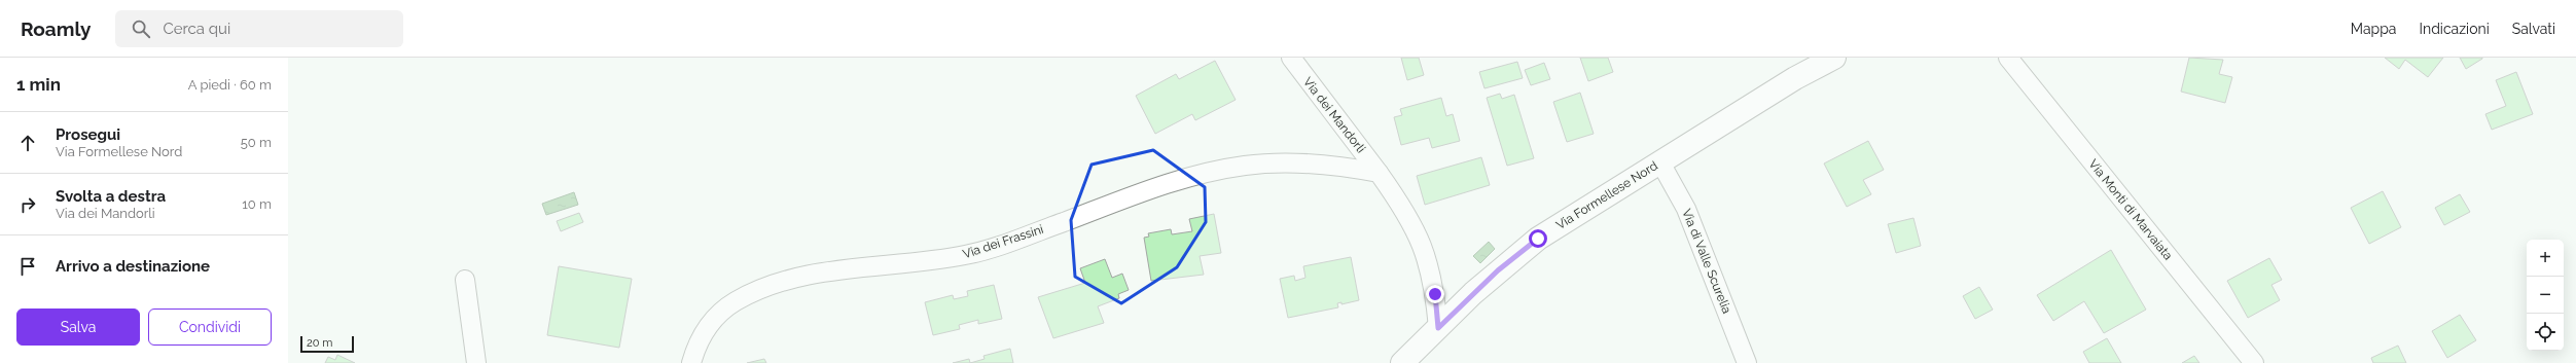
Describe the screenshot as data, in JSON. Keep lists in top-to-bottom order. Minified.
{"streets":{"street":["Via dei Mandorli","Via Formellese Nord","Via Monti di Marvaiata","Via dei Frassini","Via di Valle Scurelia"]},"crossings":[["Via dei Mandorli","Via Formellese Nord"],["Via dei Mandorli","Via dei Frassini"],["Via Formellese Nord","Via di Valle Scurelia"]],"scale_bar":"20 m","page":{"header":"Roamly","search":"Cerca qui","nav":["Mappa","Indicazioni","Salvati"],"heading":["1 min","A piedi · 60 m"],"list":[["Prosegui","Via Formellese Nord","50 m"],["Svolta a destra","Via dei Mandorli","10 m"],"Arrivo a destinazione"],"map_buttons":["+","−"],"buttons":["Salva","Condividi"],"scale":"20 m"}}
